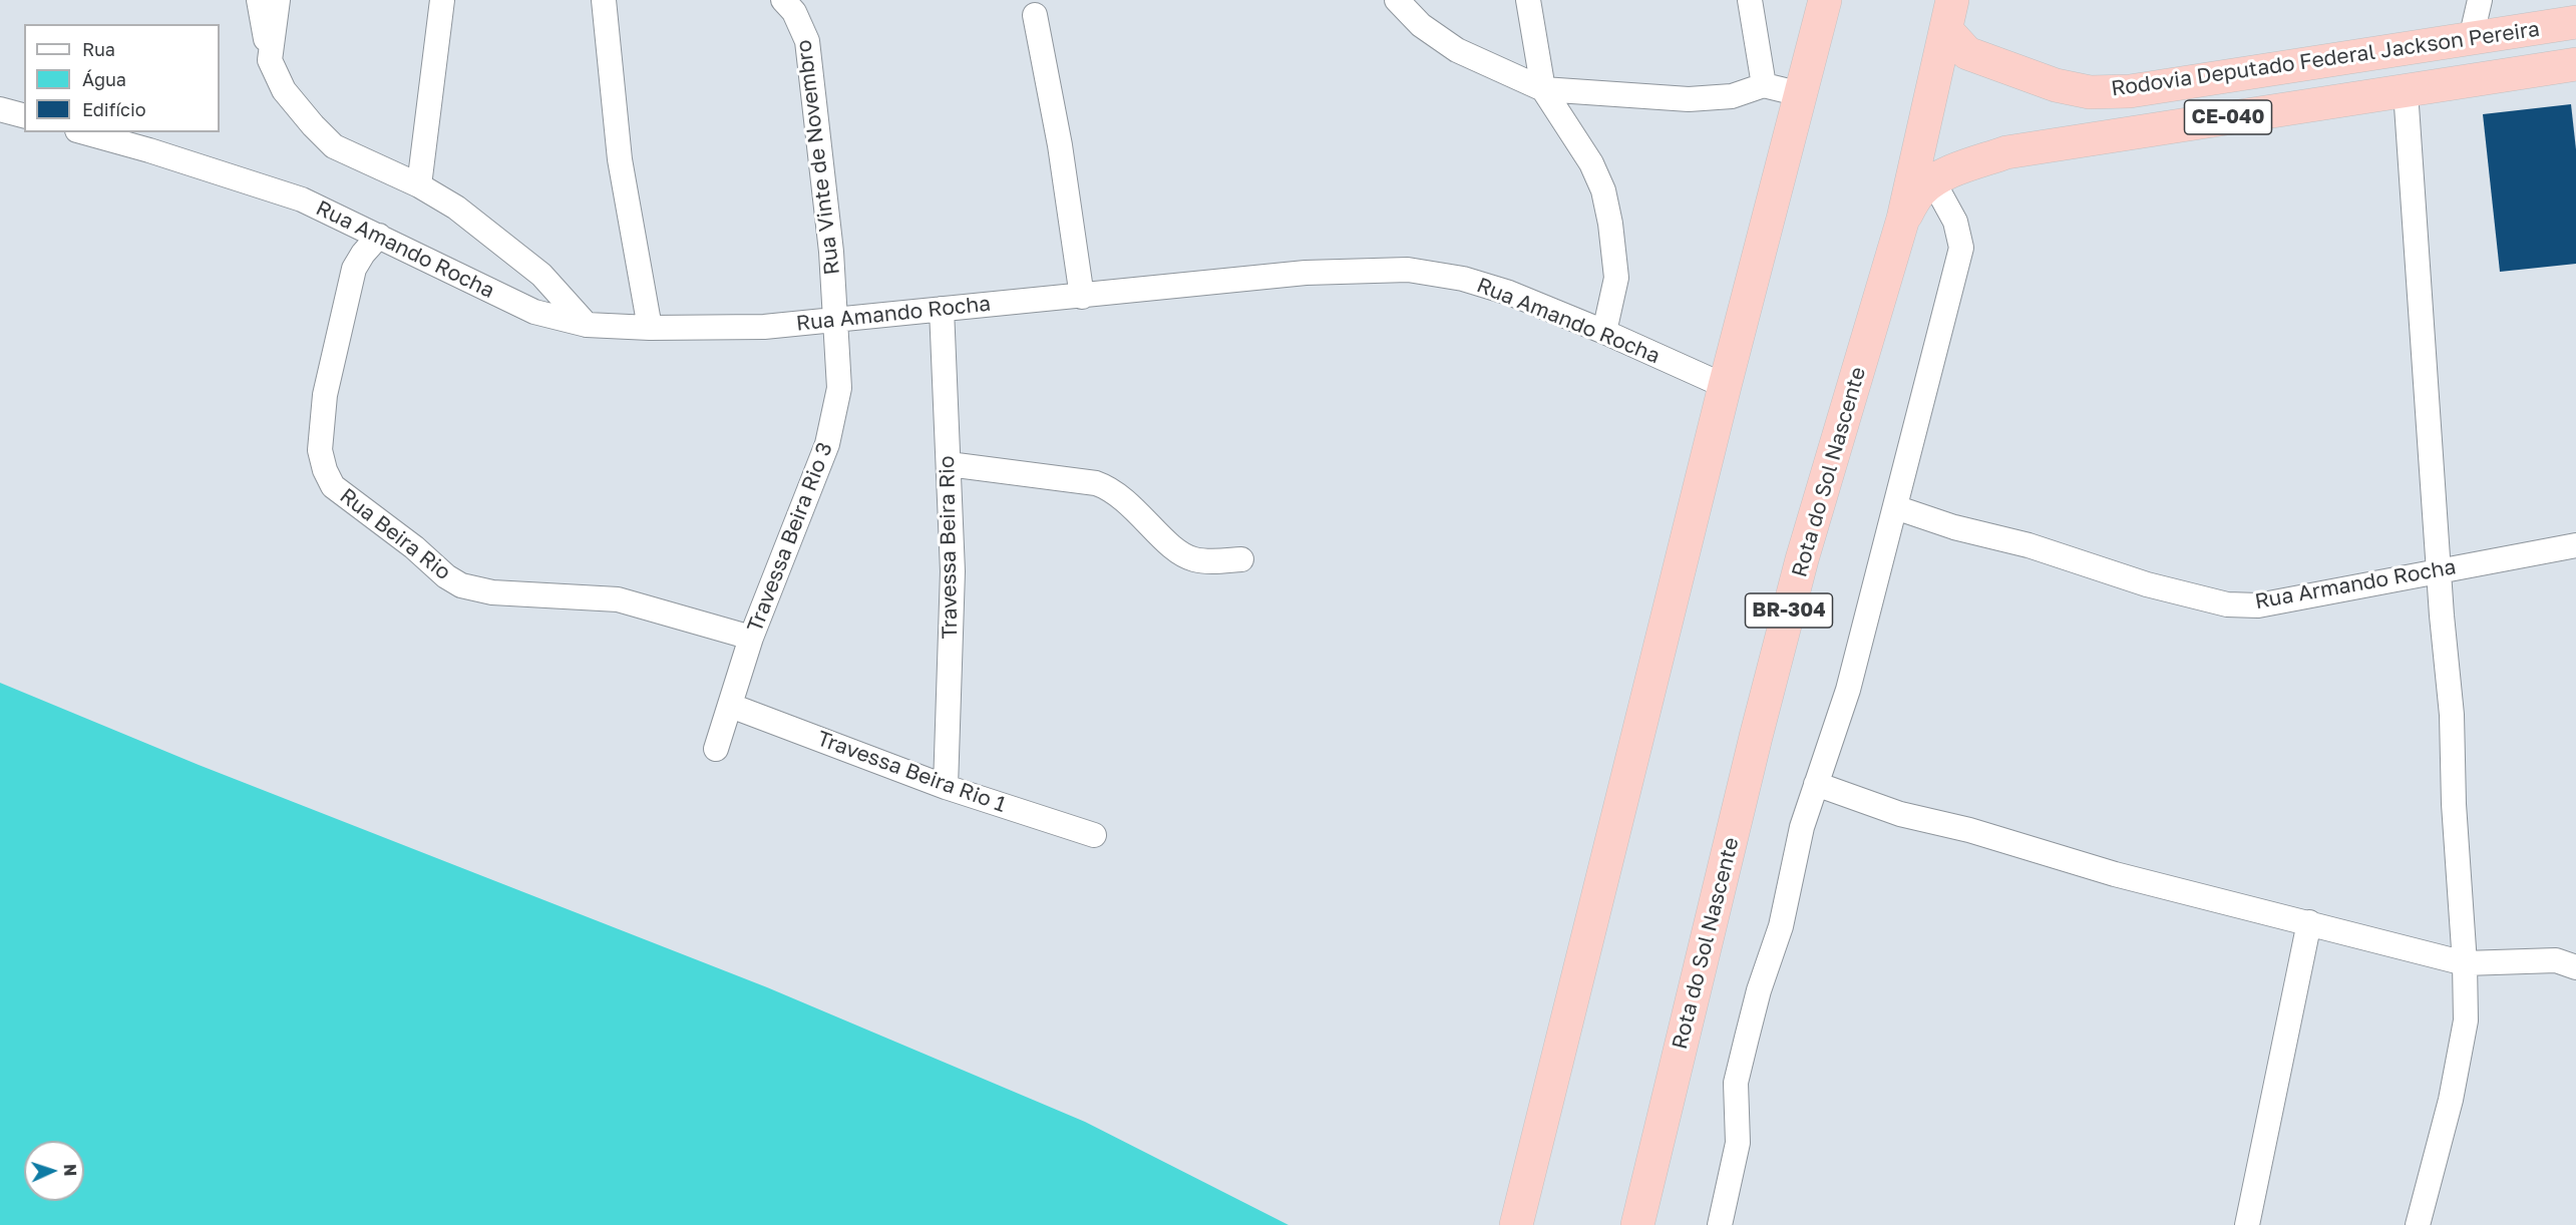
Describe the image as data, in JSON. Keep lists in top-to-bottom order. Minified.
{"streets":{"highway":["Rodovia Deputado Federal Jackson Pereira","CE-040","Rota do Sol Nascente","BR-304"],"street":["Rua Vinte de Novembro","Rua Amando Rocha","Rua Beira Rio","Travessa Beira Rio 3","Travessa Beira Rio","Rua Armando Rocha","Travessa Beira Rio 1"]},"crossings":[["Rodovia Deputado Federal Jackson Pereira","Rota do Sol Nascente"],["Rua Vinte de Novembro","Rua Amando Rocha"],["Rua Vinte de Novembro","Travessa Beira Rio 3"],["Rua Amando Rocha","Rua Beira Rio"],["Rua Amando Rocha","Travessa Beira Rio 3"],["Rua Amando Rocha","Travessa Beira Rio"],["Rua Beira Rio","Travessa Beira Rio 3"],["Travessa Beira Rio 3","Travessa Beira Rio 1"],["Travessa Beira Rio","Travessa Beira Rio 1"]],"legend":["Rua","Água","Edifício"],"north":"right"}
